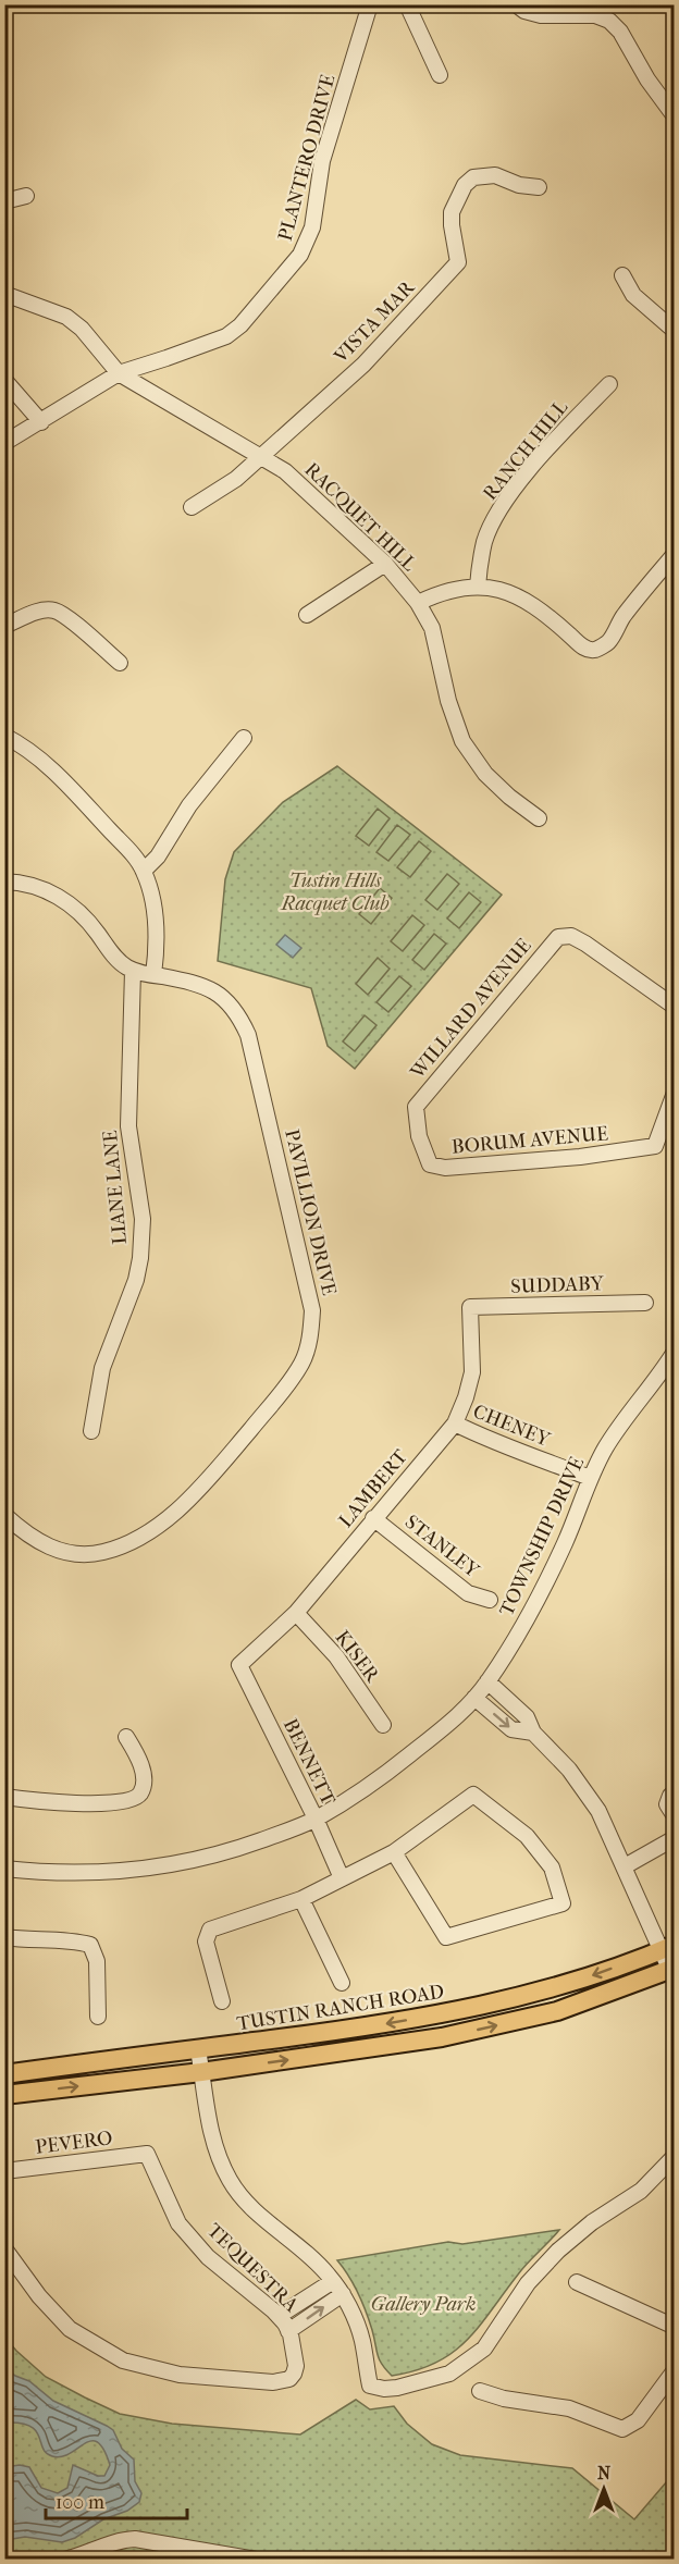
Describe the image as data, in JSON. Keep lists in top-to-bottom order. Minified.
{"streets":{"main road":["TUSTIN RANCH ROAD"],"street":["PLANTERO DRIVE","VISTA MAR","RANCH HILL","RACQUET HILL","WILLARD AVENUE","BORUM AVENUE","LIANE LANE","PAVILLION DRIVE","SUDDABY","CHENEY","LAMBERT","TOWNSHIP DRIVE","STANLEY","KISER","BENNETT","PEVERO","TEQUESTRA"]},"crossings":[["PLANTERO DRIVE","RACQUET HILL"],["VISTA MAR","RACQUET HILL"],["WILLARD AVENUE","BORUM AVENUE"],["LIANE LANE","PAVILLION DRIVE"],["SUDDABY","LAMBERT"],["CHENEY","LAMBERT"],["CHENEY","TOWNSHIP DRIVE"],["LAMBERT","STANLEY"],["LAMBERT","KISER"],["LAMBERT","BENNETT"],["TOWNSHIP DRIVE","BENNETT"],["PEVERO","TEQUESTRA"]],"parks":["Tustin Hills Racquet Club","Gallery Park"],"scale_bar":"100 m","north":"top"}
